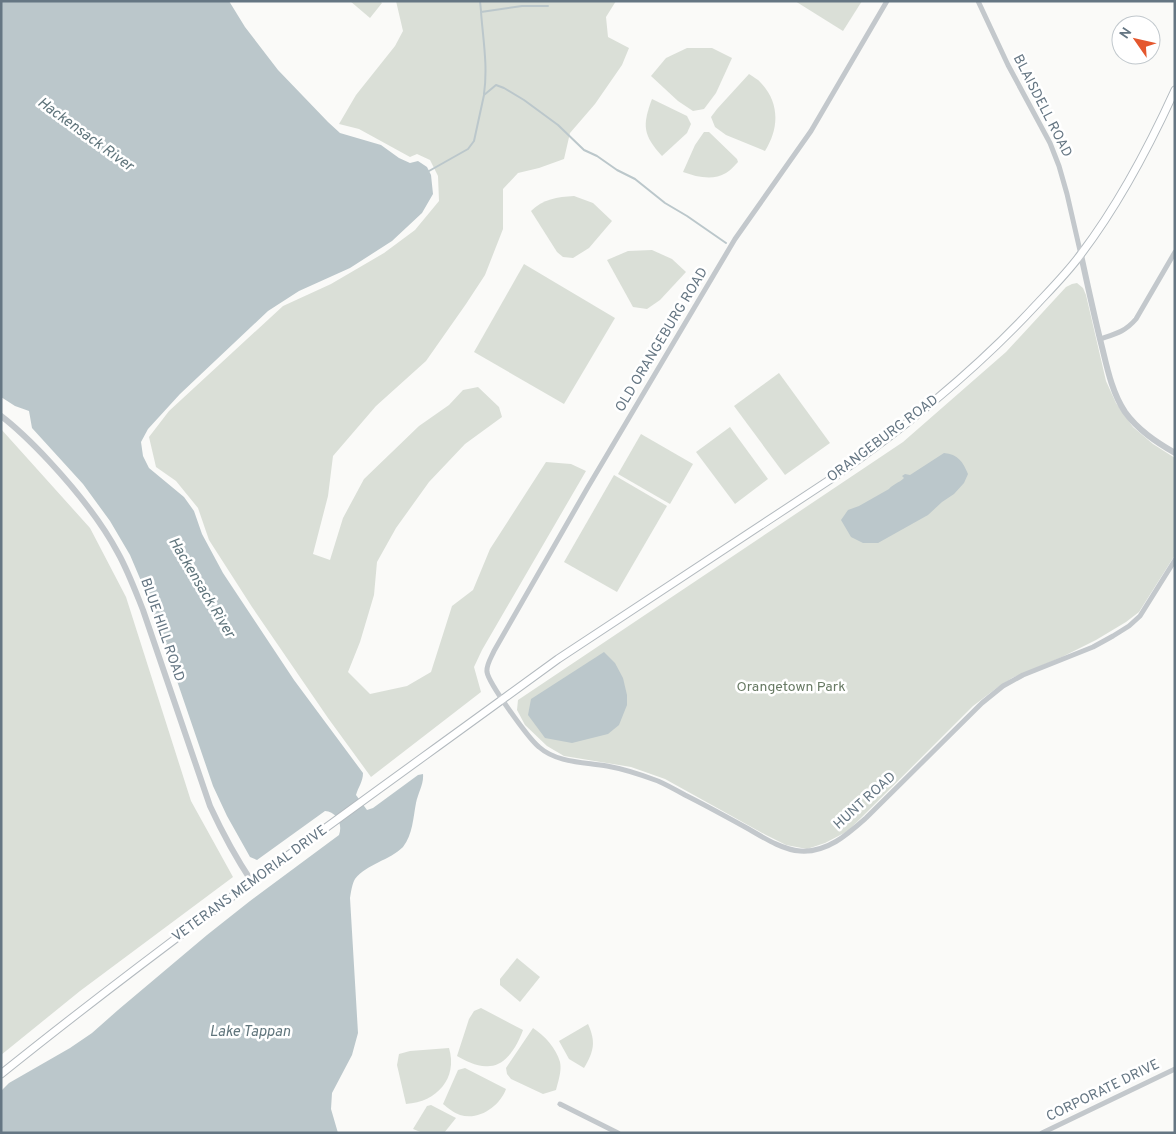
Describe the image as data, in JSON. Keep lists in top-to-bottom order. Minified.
{"streets":{"main road":["ORANGEBURG ROAD","VETERANS MEMORIAL DRIVE"],"street":["BLAISDELL ROAD","OLD ORANGEBURG ROAD","BLUE HILL ROAD","HUNT ROAD","CORPORATE DRIVE"]},"crossings":[["BLAISDELL ROAD","ORANGEBURG ROAD"],["OLD ORANGEBURG ROAD","ORANGEBURG ROAD"],["OLD ORANGEBURG ROAD","HUNT ROAD"],["OLD ORANGEBURG ROAD","VETERANS MEMORIAL DRIVE"],["ORANGEBURG ROAD","HUNT ROAD"],["ORANGEBURG ROAD","VETERANS MEMORIAL DRIVE"],["BLUE HILL ROAD","VETERANS MEMORIAL DRIVE"],["HUNT ROAD","VETERANS MEMORIAL DRIVE"]],"water":["Hackensack River","Lake Tappan"],"parks":["Orangetown Park"],"north":"top left"}
